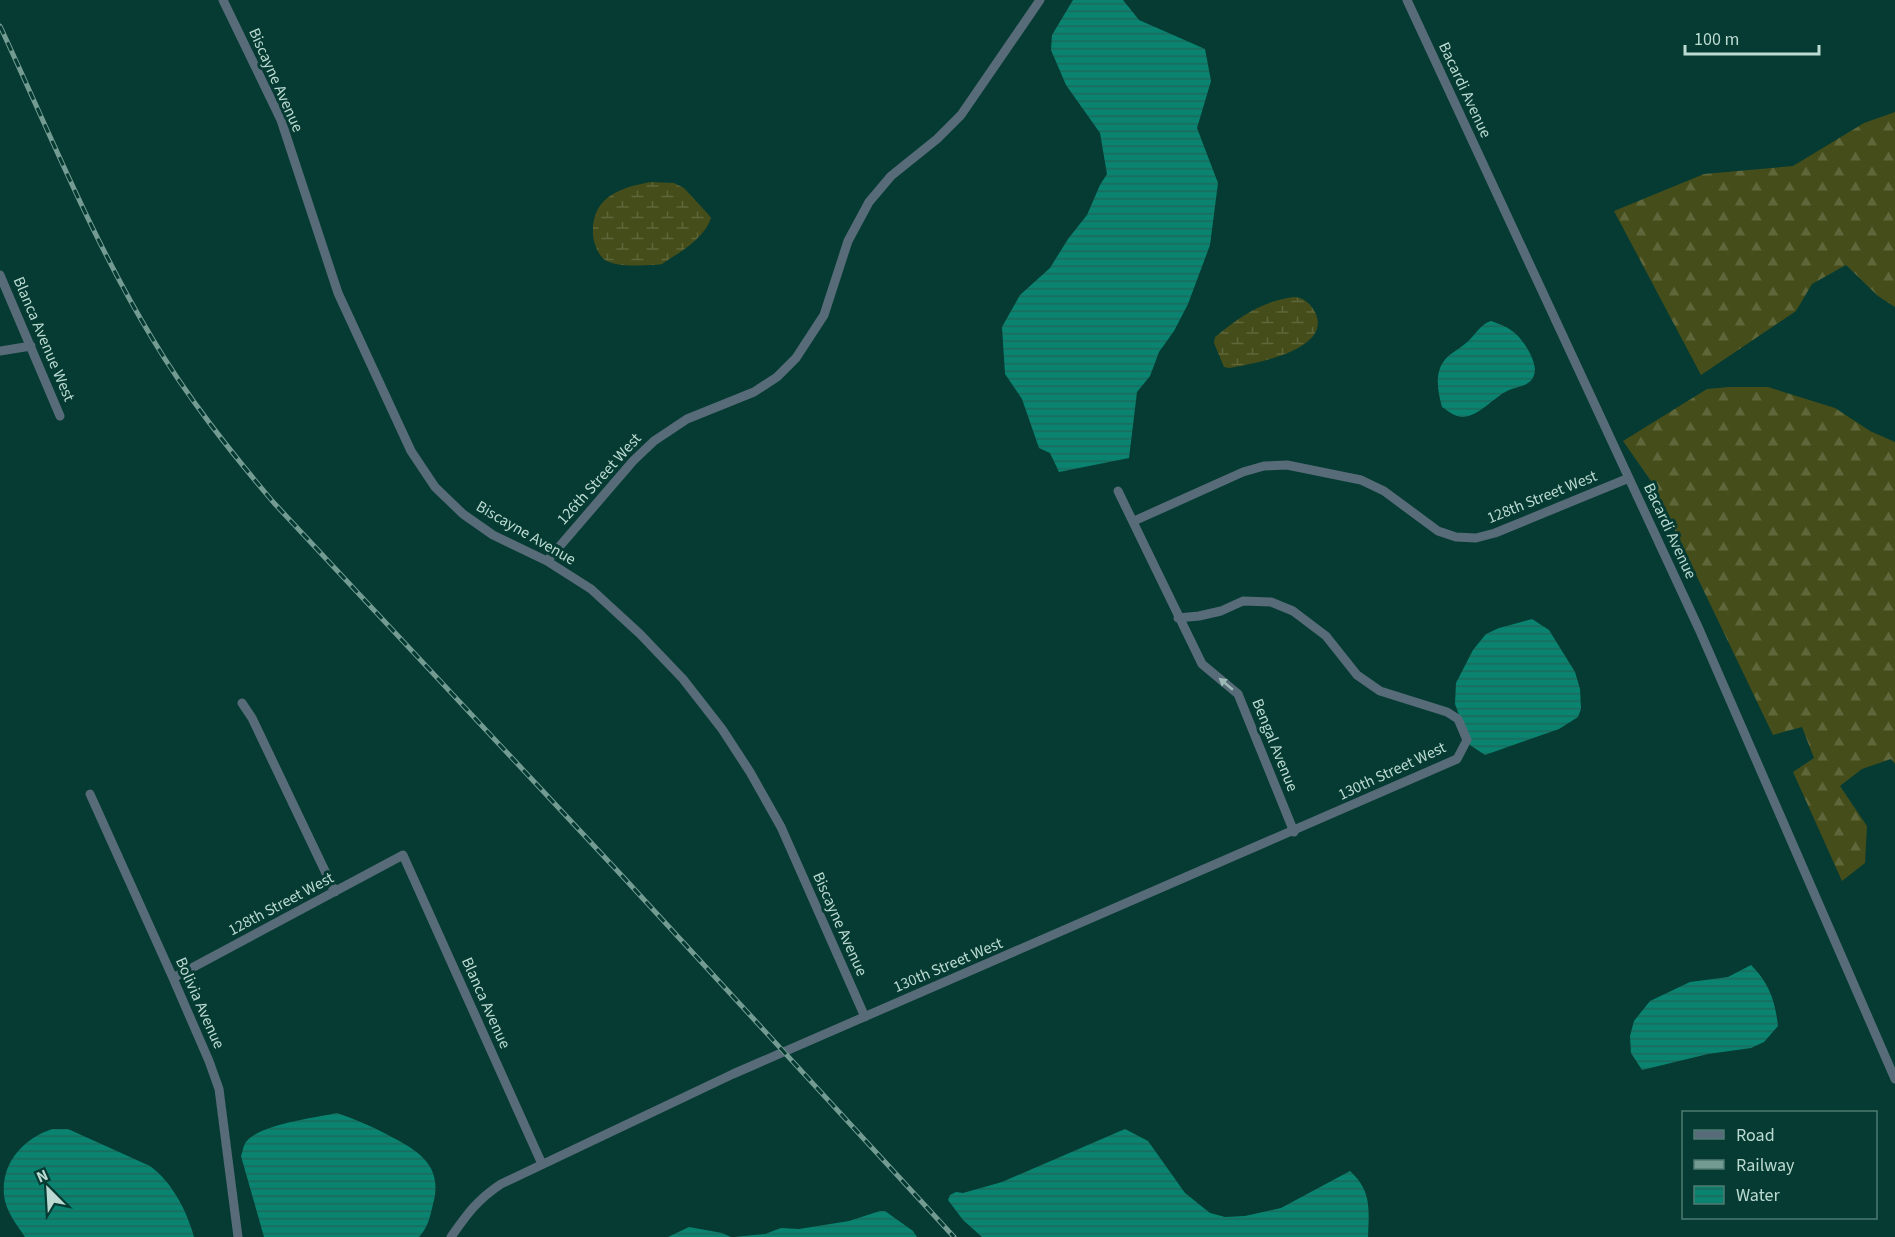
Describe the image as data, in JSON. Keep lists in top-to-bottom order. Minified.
{"streets":{"street":["Biscayne Avenue","Bacardi Avenue","Blanca Avenue West","126th Street West","128th Street West","Bengal Avenue","130th Street West","Bolivia Avenue","Blanca Avenue"]},"crossings":[["Biscayne Avenue","126th Street West"],["Biscayne Avenue","130th Street West"],["Bacardi Avenue","128th Street West"],["128th Street West","Bengal Avenue"],["128th Street West","Bolivia Avenue"],["128th Street West","Blanca Avenue"],["Bengal Avenue","130th Street West"],["130th Street West","Blanca Avenue"]],"one_way":["Bengal Avenue"],"legend":["Road","Railway","Water"],"scale_bar":"100 m","north":"top left"}
